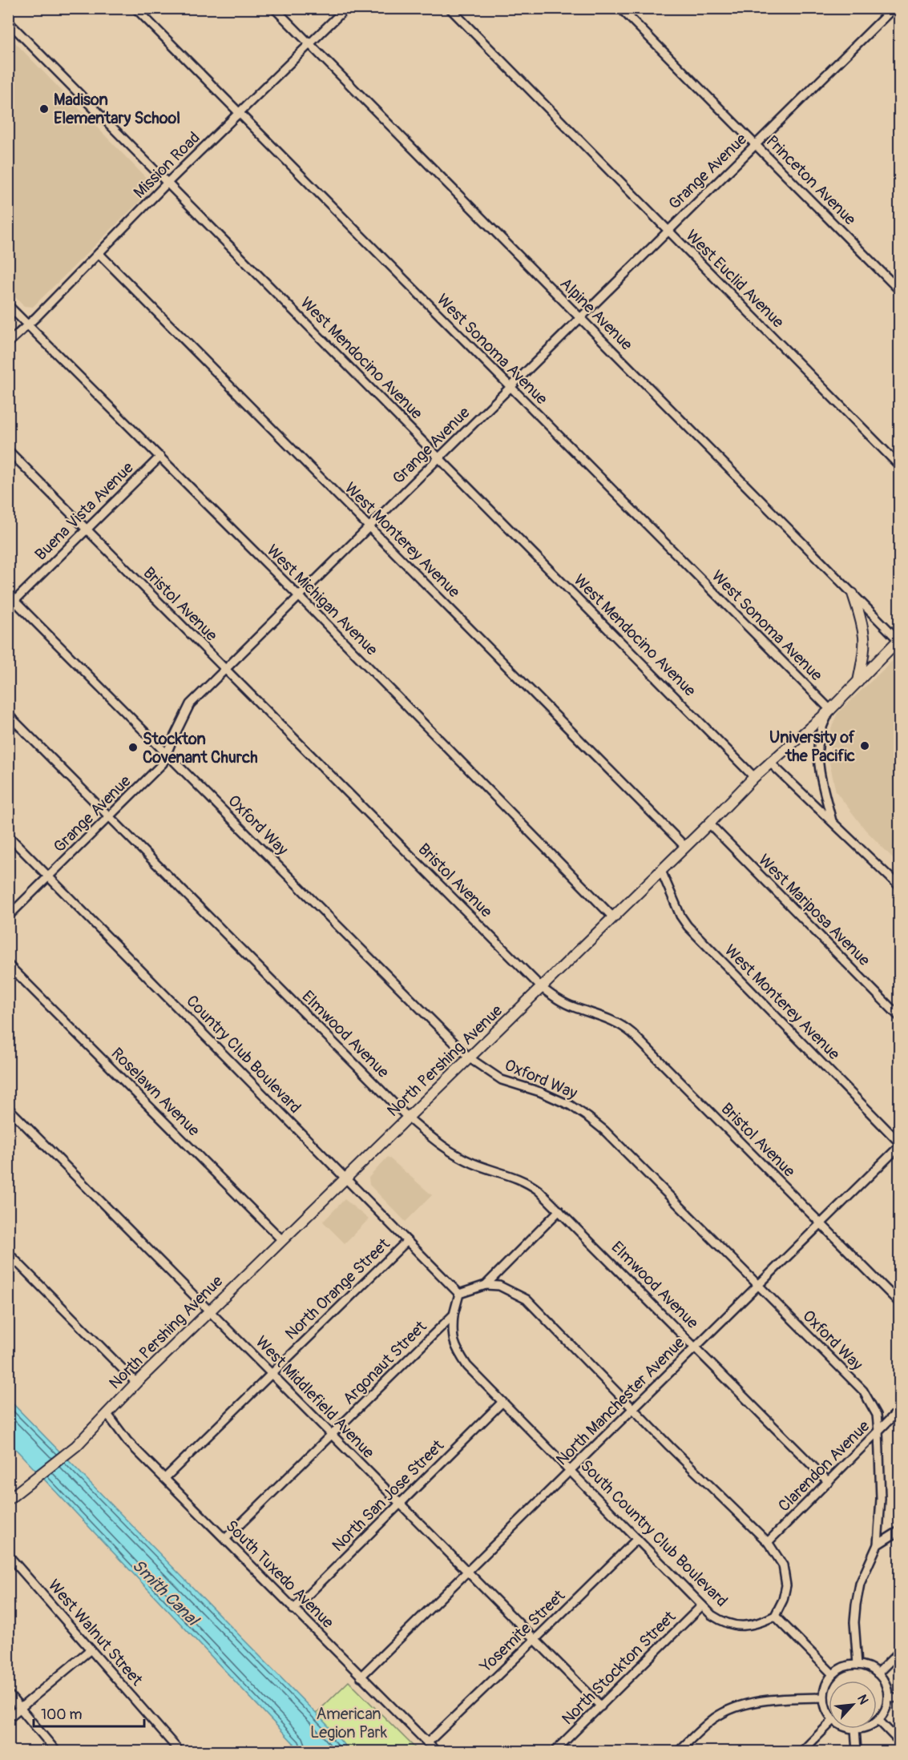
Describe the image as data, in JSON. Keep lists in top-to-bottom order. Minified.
{"streets":{"main road":["North Pershing Avenue"],"street":["Mission Road","Grange Avenue","Princeton Avenue","West Euclid Avenue","Alpine Avenue","West Sonoma Avenue","West Mendocino Avenue","Buena Vista Avenue","West Monterey Avenue","West Michigan Avenue","Bristol Avenue","Oxford Way","West Mariposa Avenue","Elmwood Avenue","Country Club Boulevard","Roselawn Avenue","North Orange Street","Argonaut Street","West Middlefield Avenue","North Manchester Avenue","Clarendon Avenue","North San Jose Street","South Country Club Boulevard","South Tuxedo Avenue","Yosemite Street","West Walnut Street","North Stockton Street"]},"crossings":[["Mission Road","Alpine Avenue"],["Mission Road","West Sonoma Avenue"],["Mission Road","West Mendocino Avenue"],["Mission Road","West Monterey Avenue"],["Mission Road","West Michigan Avenue"],["Grange Avenue","Princeton Avenue"],["Grange Avenue","West Euclid Avenue"],["Grange Avenue","Alpine Avenue"],["Grange Avenue","West Sonoma Avenue"],["Grange Avenue","West Mendocino Avenue"],["Grange Avenue","West Monterey Avenue"],["Grange Avenue","West Michigan Avenue"],["Grange Avenue","Bristol Avenue"],["Grange Avenue","Oxford Way"],["Grange Avenue","Elmwood Avenue"],["Grange Avenue","Country Club Boulevard"],["Alpine Avenue","North Pershing Avenue"],["West Sonoma Avenue","North Pershing Avenue"],["West Mendocino Avenue","North Pershing Avenue"],["Buena Vista Avenue","West Michigan Avenue"],["Buena Vista Avenue","Bristol Avenue"],["Buena Vista Avenue","Oxford Way"],["West Monterey Avenue","North Pershing Avenue"],["West Michigan Avenue","North Pershing Avenue"],["Bristol Avenue","North Pershing Avenue"],["Bristol Avenue","North Manchester Avenue"],["Oxford Way","North Pershing Avenue"],["Oxford Way","North Manchester Avenue"],["Oxford Way","Clarendon Avenue"],["West Mariposa Avenue","North Pershing Avenue"],["Elmwood Avenue","North Pershing Avenue"],["Elmwood Avenue","North Manchester Avenue"],["Elmwood Avenue","Clarendon Avenue"],["Country Club Boulevard","North Pershing Avenue"],["Country Club Boulevard","North Orange Street"],["North Pershing Avenue","Roselawn Avenue"],["North Pershing Avenue","West Middlefield Avenue"],["North Pershing Avenue","South Tuxedo Avenue"],["North Orange Street","West Middlefield Avenue"],["North Orange Street","South Tuxedo Avenue"],["Argonaut Street","West Middlefield Avenue"],["Argonaut Street","South Country Club Boulevard"],["Argonaut Street","South Tuxedo Avenue"],["West Middlefield Avenue","North Manchester Avenue"],["West Middlefield Avenue","North San Jose Street"],["West Middlefield Avenue","Yosemite Street"],["West Middlefield Avenue","North Stockton Street"],["North Manchester Avenue","South Country Club Boulevard"],["North Manchester Avenue","South Tuxedo Avenue"],["North San Jose Street","South Country Club Boulevard"],["North San Jose Street","South Tuxedo Avenue"],["South Country Club Boulevard","Yosemite Street"],["South Country Club Boulevard","North Stockton Street"],["South Tuxedo Avenue","Yosemite Street"]],"water":["Smith Canal"],"parks":["American Legion Park"],"places":["Madison Elementary School","University of the Pacific","Stockton Covenant Church"],"scale_bar":"100 m","north":"top right"}
